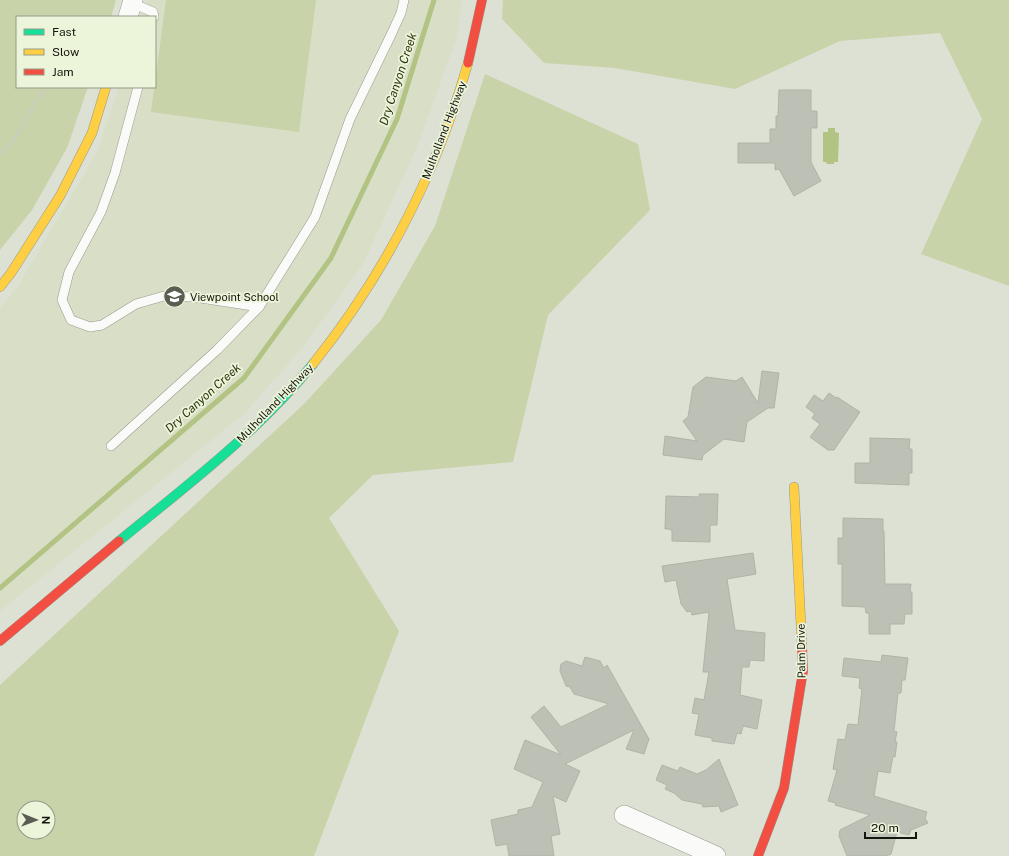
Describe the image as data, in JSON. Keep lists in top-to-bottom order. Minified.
{"streets":{"main road":["Mulholland Highway","Palm Drive"]},"water":["Dry Canyon Creek"],"places":{"school or university":["Viewpoint School"]},"legend":["Fast","Slow","Jam"],"scale_bar":"20 m","north":"right"}
